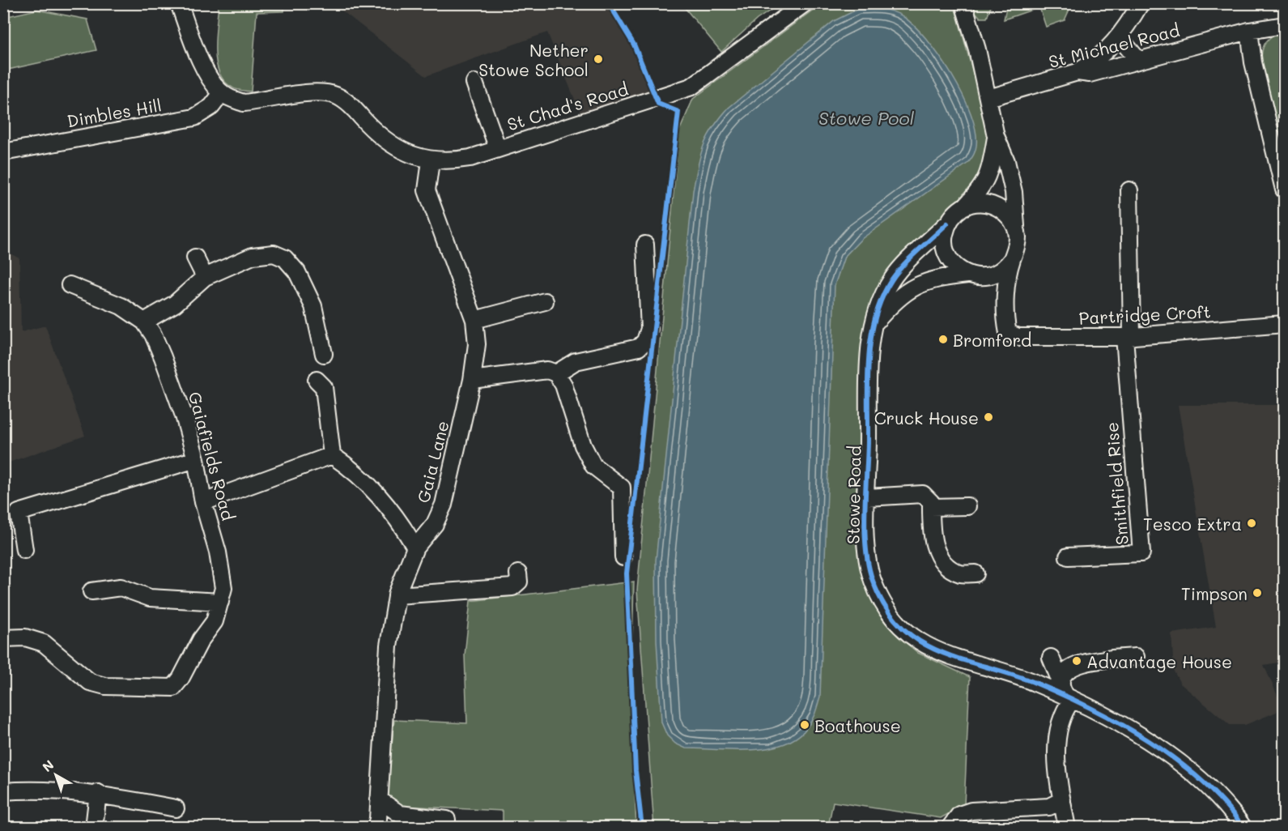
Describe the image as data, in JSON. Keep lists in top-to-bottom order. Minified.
{"streets":{"street":["St Michael Road","St Chad's Road","Dimbles Hill","Partridge Croft","Gaiafields Road","Gaia Lane","Smithfield Rise","Stowe Road"]},"crossings":[["St Chad's Road","Dimbles Hill"],["St Chad's Road","Gaia Lane"],["Partridge Croft","Smithfield Rise"]],"water":["Stowe Pool"],"places":["Nether Stowe School","Bromford","Cruck House","Tesco Extra","Timpson","Advantage House","Boathouse"],"north":"top left"}
